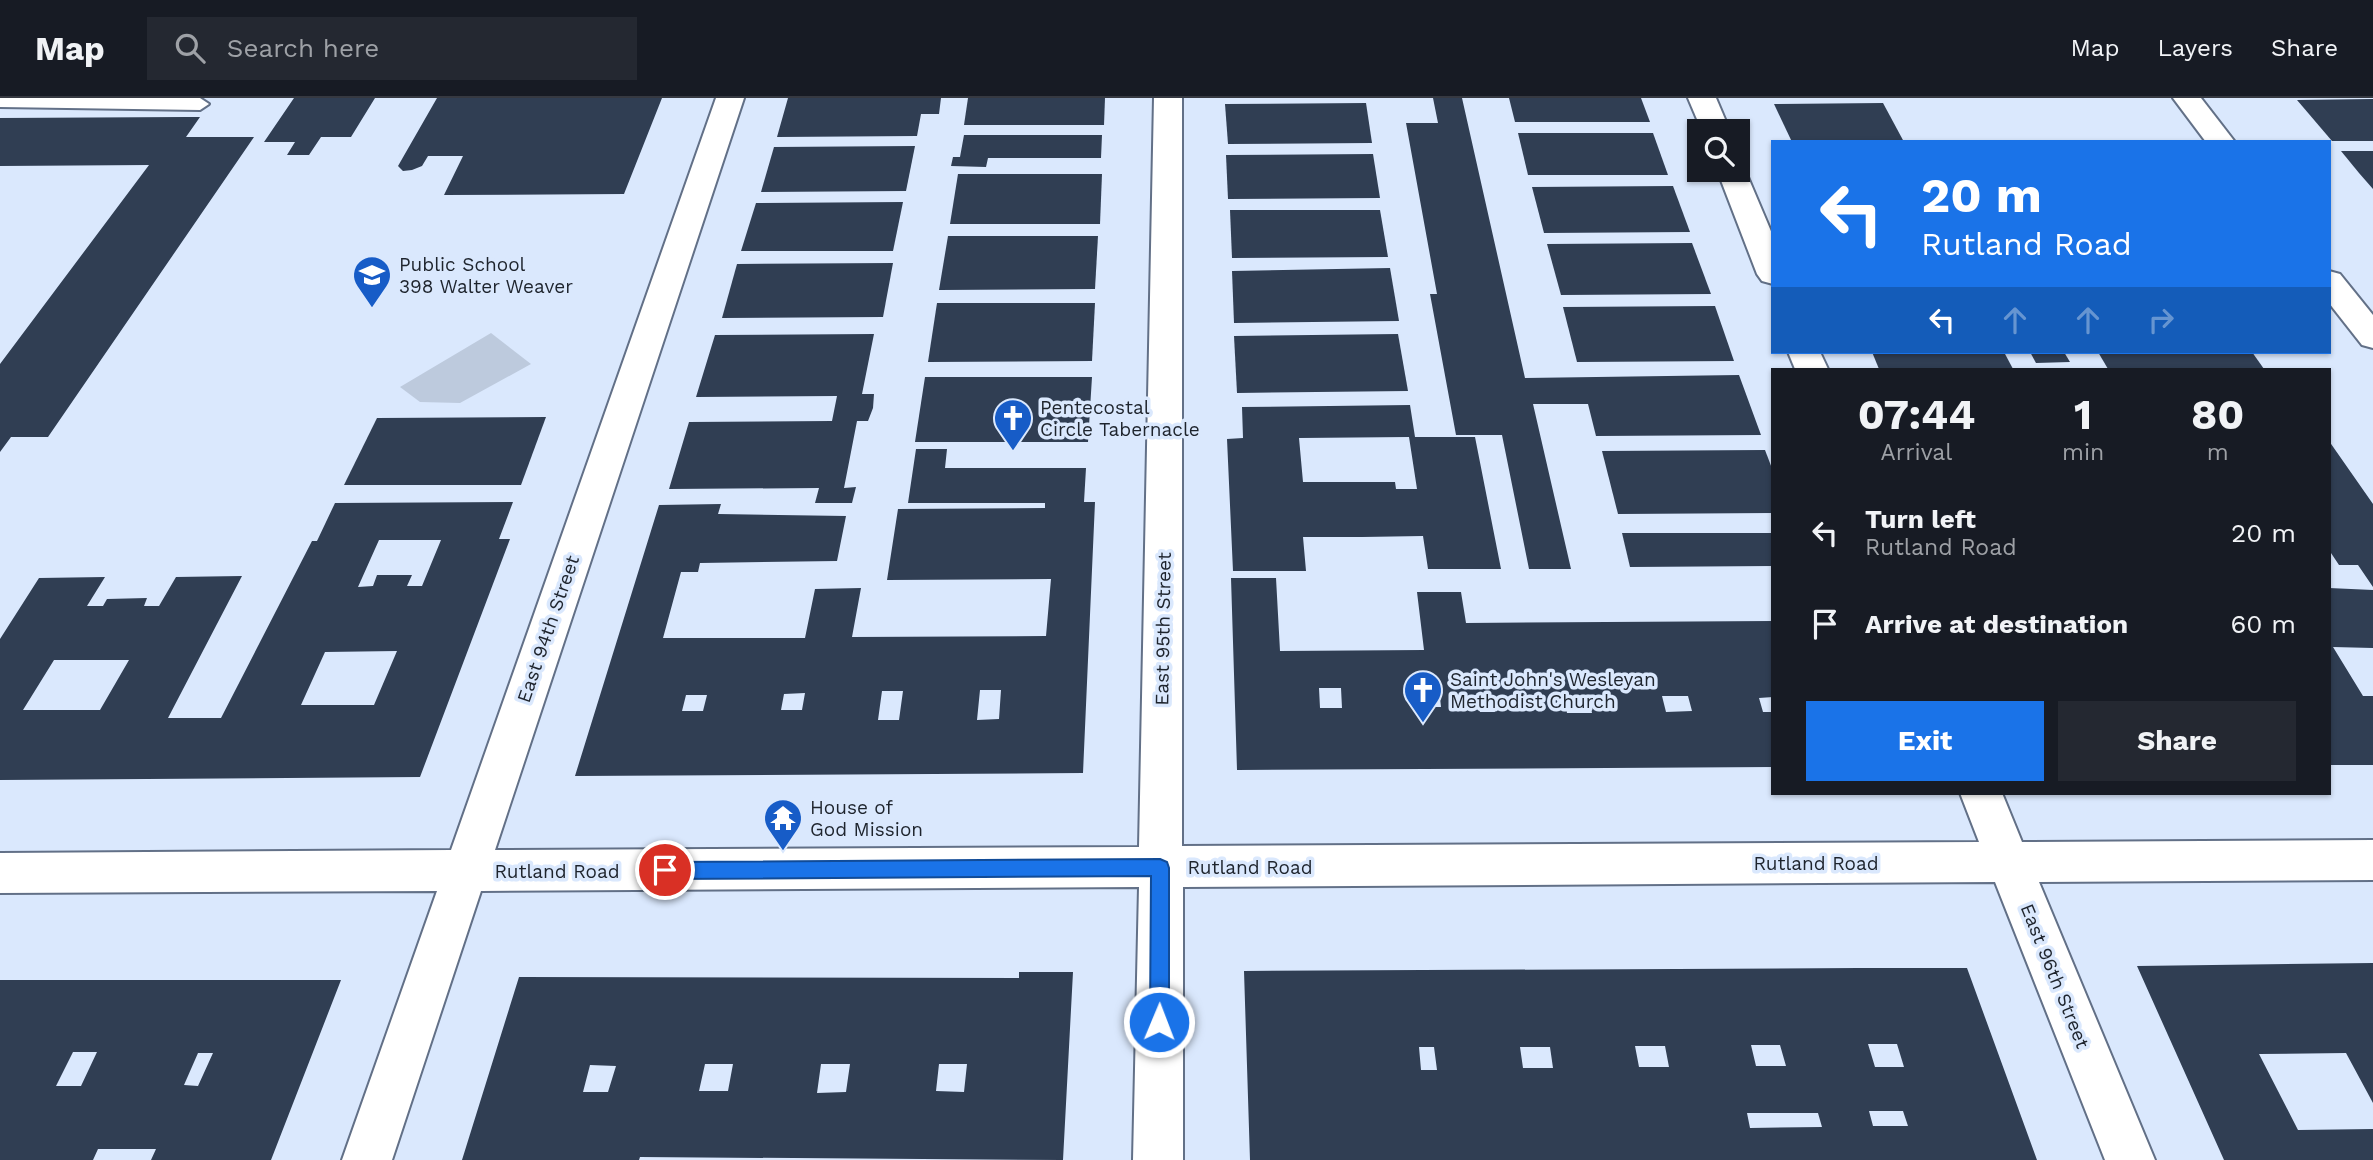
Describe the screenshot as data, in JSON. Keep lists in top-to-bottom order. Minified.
{"streets":{"street":["East 94th Street","East 95th Street","Rutland Road","East 96th Street"]},"crossings":[["East 94th Street","Rutland Road"],["East 95th Street","Rutland Road"],["Rutland Road","East 96th Street"]],"places":{"school or university":["Public School 398 Walter Weaver"],"church":["Pentecostal Circle Tabernacle","Saint John's Wesleyan Methodist Church"],"temple":["House of God Mission"]},"page":{"header":"Map","search":"Search here","nav":["Map","Layers","Share"],"turn":["20 m","Rutland Road"],"eta":["07:44","Arrival","1","min","80","m"],"list":[{"name":"Turn left","note":"Rutland Road","value":"20 m"},{"name":"Arrive at destination","value":"60 m"}],"buttons":["Exit","Share"]}}
